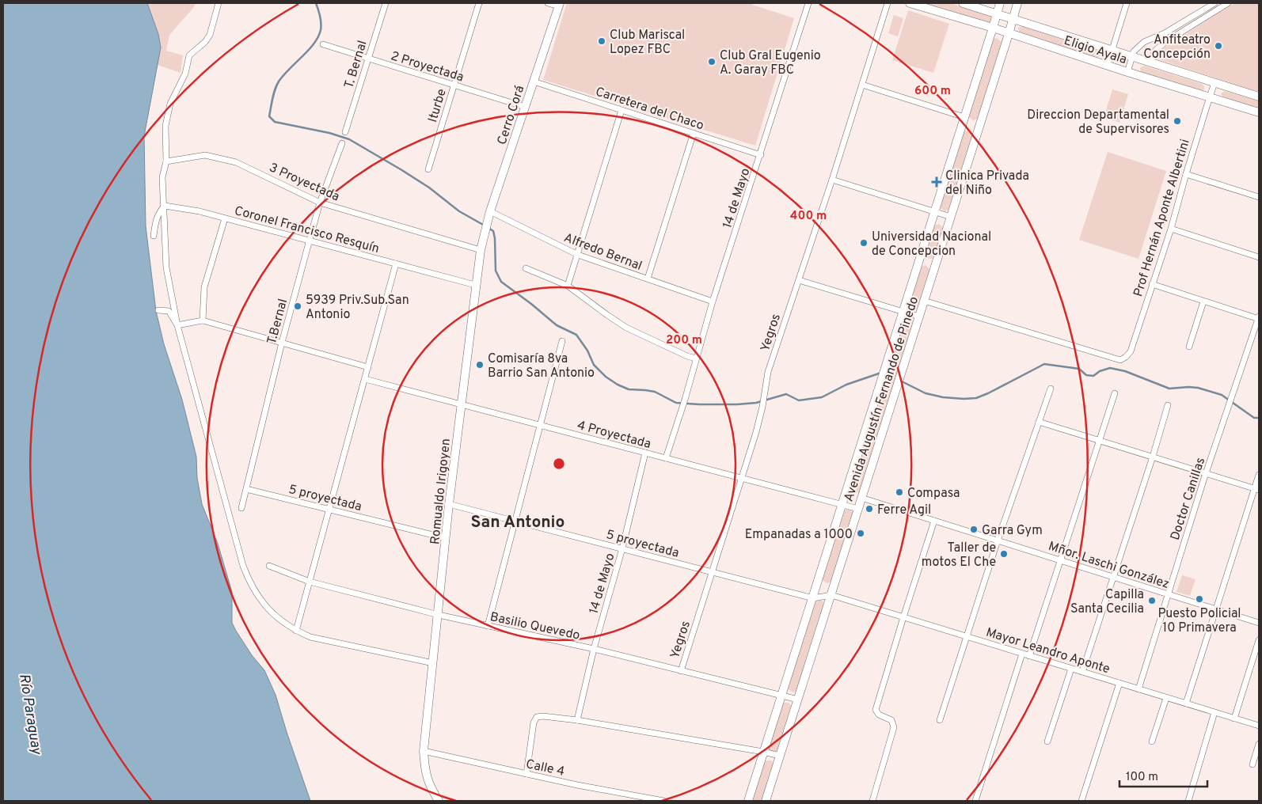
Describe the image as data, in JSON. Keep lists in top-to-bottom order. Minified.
{"streets":{"street":["Eligio Ayala","T. Bernal","2 Proyectada","Iturbe","Carretera del Chaco","Cerro Corá","3 Proyectada","14 de Mayo","Prof Hernán Aponte Albertini","Coronel Francisco Resquín","Alfredo Bernal","T.Bernal","Yegros","Avenida Augustín Fernando de Pinedo","4 Proyectada","Romualdo Irigoyen","5 proyectada","Doctor Canillas","Mñor. Laschi González","Basilio Quevedo","Mayor Leandro Aponte","Calle 4"]},"crossings":[["Eligio Ayala","Prof Hernán Aponte Albertini"],["Eligio Ayala","Avenida Augustín Fernando de Pinedo"],["T. Bernal","2 Proyectada"],["2 Proyectada","Iturbe"],["2 Proyectada","Cerro Corá"],["Carretera del Chaco","Cerro Corá"],["Carretera del Chaco","14 de Mayo"],["Cerro Corá","Alfredo Bernal"],["Cerro Corá","Romualdo Irigoyen"],["3 Proyectada","T.Bernal"],["3 Proyectada","Romualdo Irigoyen"],["14 de Mayo","Alfredo Bernal"],["14 de Mayo","4 Proyectada"],["14 de Mayo","5 proyectada"],["14 de Mayo","Basilio Quevedo"],["Prof Hernán Aponte Albertini","Avenida Augustín Fernando de Pinedo"],["Coronel Francisco Resquín","T.Bernal"],["Coronel Francisco Resquín","Romualdo Irigoyen"],["T.Bernal","5 proyectada"],["Yegros","4 Proyectada"],["Yegros","5 proyectada"],["Yegros","Basilio Quevedo"],["Avenida Augustín Fernando de Pinedo","4 Proyectada"],["Avenida Augustín Fernando de Pinedo","5 proyectada"],["Avenida Augustín Fernando de Pinedo","Mñor. Laschi González"],["Avenida Augustín Fernando de Pinedo","Basilio Quevedo"],["Avenida Augustín Fernando de Pinedo","Mayor Leandro Aponte"],["4 Proyectada","Romualdo Irigoyen"],["Romualdo Irigoyen","5 proyectada"],["Romualdo Irigoyen","Basilio Quevedo"],["Romualdo Irigoyen","Calle 4"],["5 proyectada","Mayor Leandro Aponte"],["Doctor Canillas","Mñor. Laschi González"],["Doctor Canillas","Mayor Leandro Aponte"]],"districts":["San Antonio"],"water":["Río Paraguay"],"places":{"other":["Club Mariscal Lopez FBC","Anfiteatro Concepción","Club Gral Eugenio A. Garay FBC","Direccion Departamental de Supervisores","Universidad Nacional de Concepcion","5939 Priv.Sub.San Antonio","Comisaría 8va Barrio San Antonio","Compasa","Ferre Agil","Garra Gym","Empanadas a 1000","Taller de motos El Che","Puesto Policial 10 Primavera","Capilla Santa Cecilia"],"health":["Clinica Privada del Niño"]},"scale_bar":"100 m","rings":["600 m","400 m","200 m"]}
